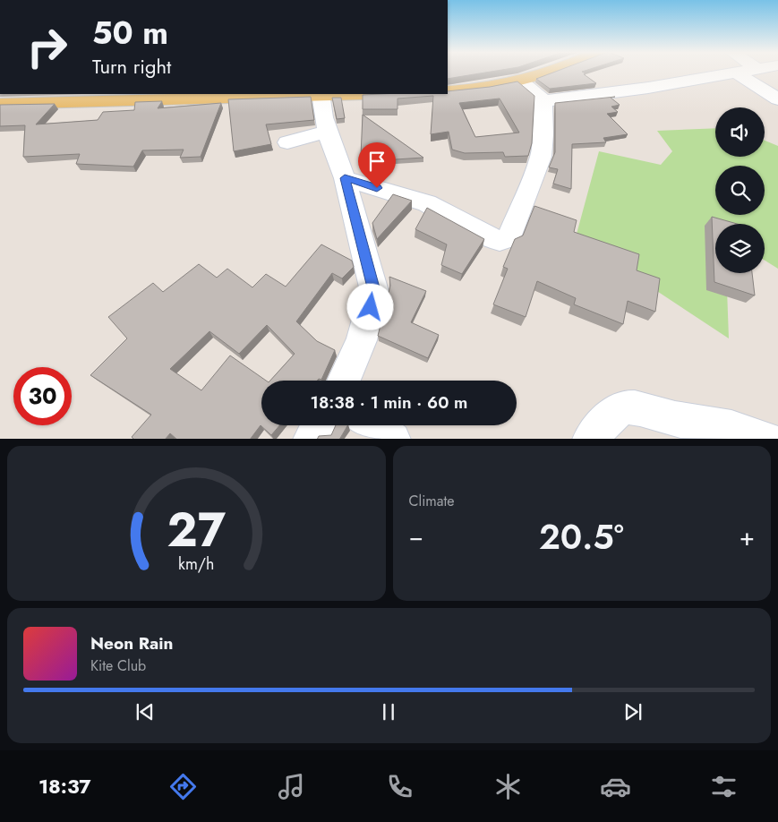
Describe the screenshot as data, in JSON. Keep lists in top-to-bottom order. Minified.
{"page":{"turn":["50 m","Turn right"],"limit":"30","trip":"18:38 · 1 min · 60 m","tile":"Climate","heat":["−","20.5°","+"],"song":["Neon Rain","Kite Club"],"tabs":"18:37","gauge":["27","km/h"]}}
